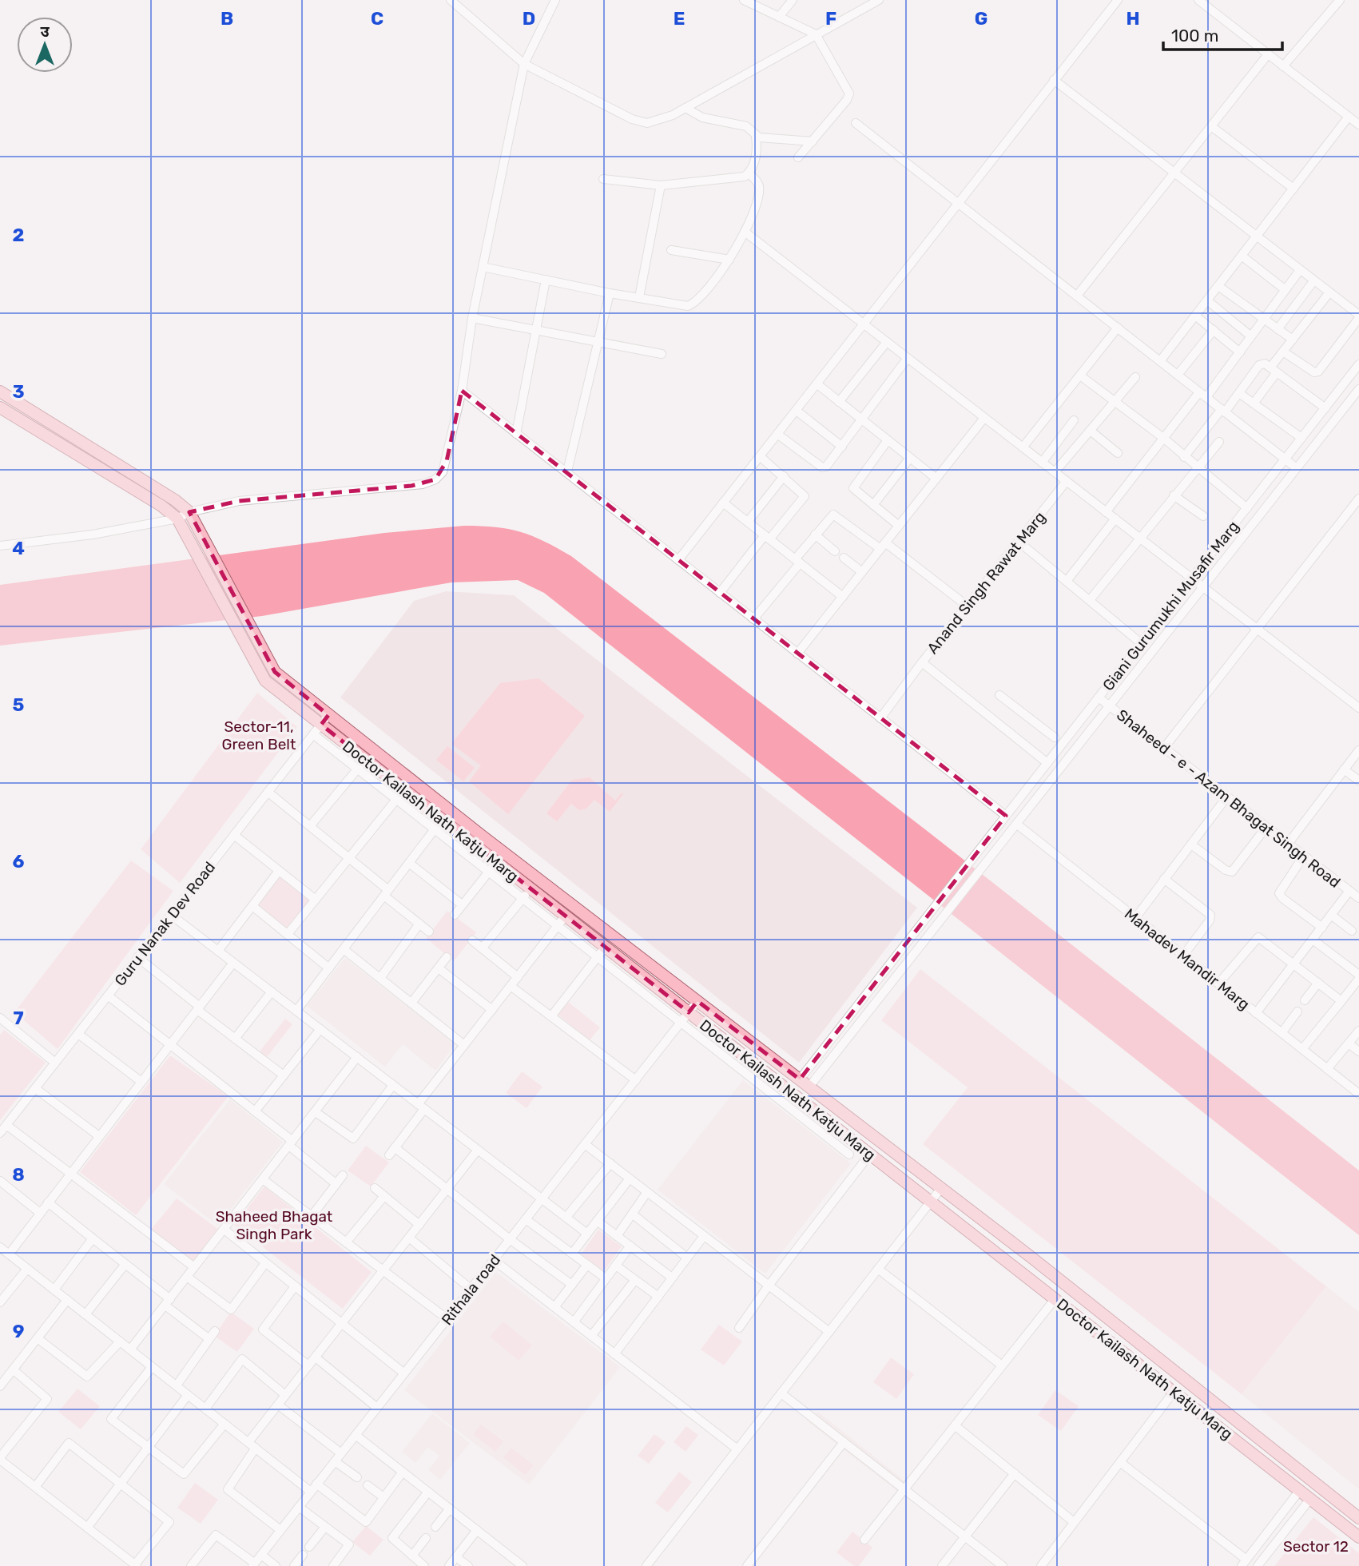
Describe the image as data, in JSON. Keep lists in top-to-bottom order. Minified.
{"streets":{"main road":["Doctor Kailash Nath Katju Marg"],"street":["Anand Singh Rawat Marg","Giani Gurumukhi Musafir Marg","Shaheed - e - Azam Bhagat Singh Road","Guru Nanak Dev Road","Mahadev Mandir Marg","Rithala road"]},"crossings":[["Anand Singh Rawat Marg","Giani Gurumukhi Musafir Marg"],["Giani Gurumukhi Musafir Marg","Shaheed - e - Azam Bhagat Singh Road"],["Giani Gurumukhi Musafir Marg","Doctor Kailash Nath Katju Marg"],["Giani Gurumukhi Musafir Marg","Mahadev Mandir Marg"],["Doctor Kailash Nath Katju Marg","Guru Nanak Dev Road"],["Doctor Kailash Nath Katju Marg","Rithala road"]],"parks":["Sector-11, Green Belt","Shaheed Bhagat Singh Park","Sector 12"],"scale_bar":"100 m","north":"top","grid":{"columns":["B","C","D","E","F","G","H"],"rows":["2","3","4","5","6","7","8","9"]}}
